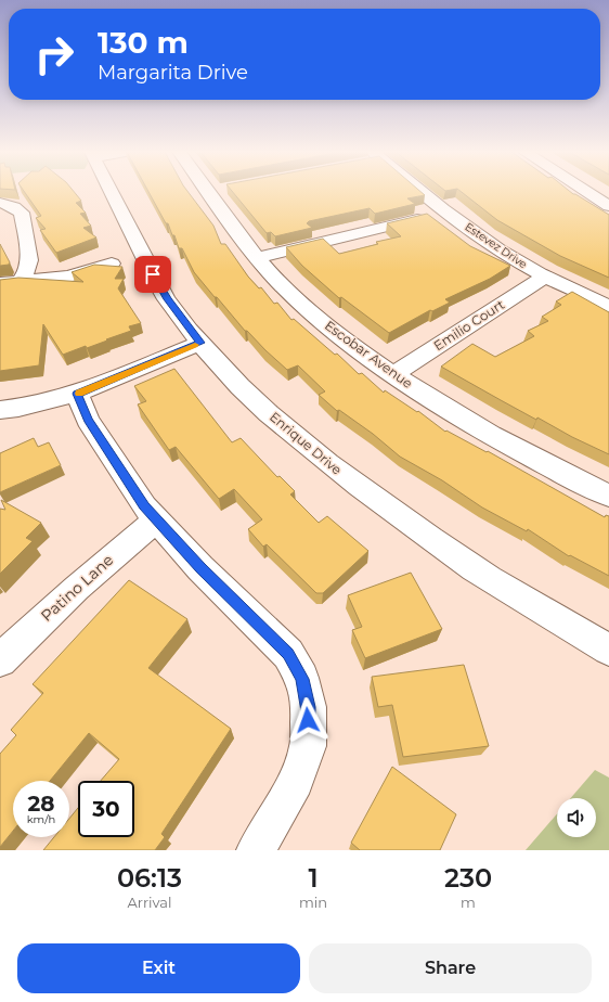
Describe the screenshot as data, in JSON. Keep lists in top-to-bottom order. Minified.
{"streets":{"street":["Estevez Drive","Emilio Court","Escobar Avenue","Enrique Drive","Patino Lane"]},"crossings":[["Estevez Drive","Emilio Court"],["Emilio Court","Escobar Avenue"]],"page":{"turn":["130 m","Margarita Drive"],"speed":"28 km/h","limit":"30","eta":["06:13","Arrival","1","min","230","m"],"buttons":["Exit","Share"]}}
